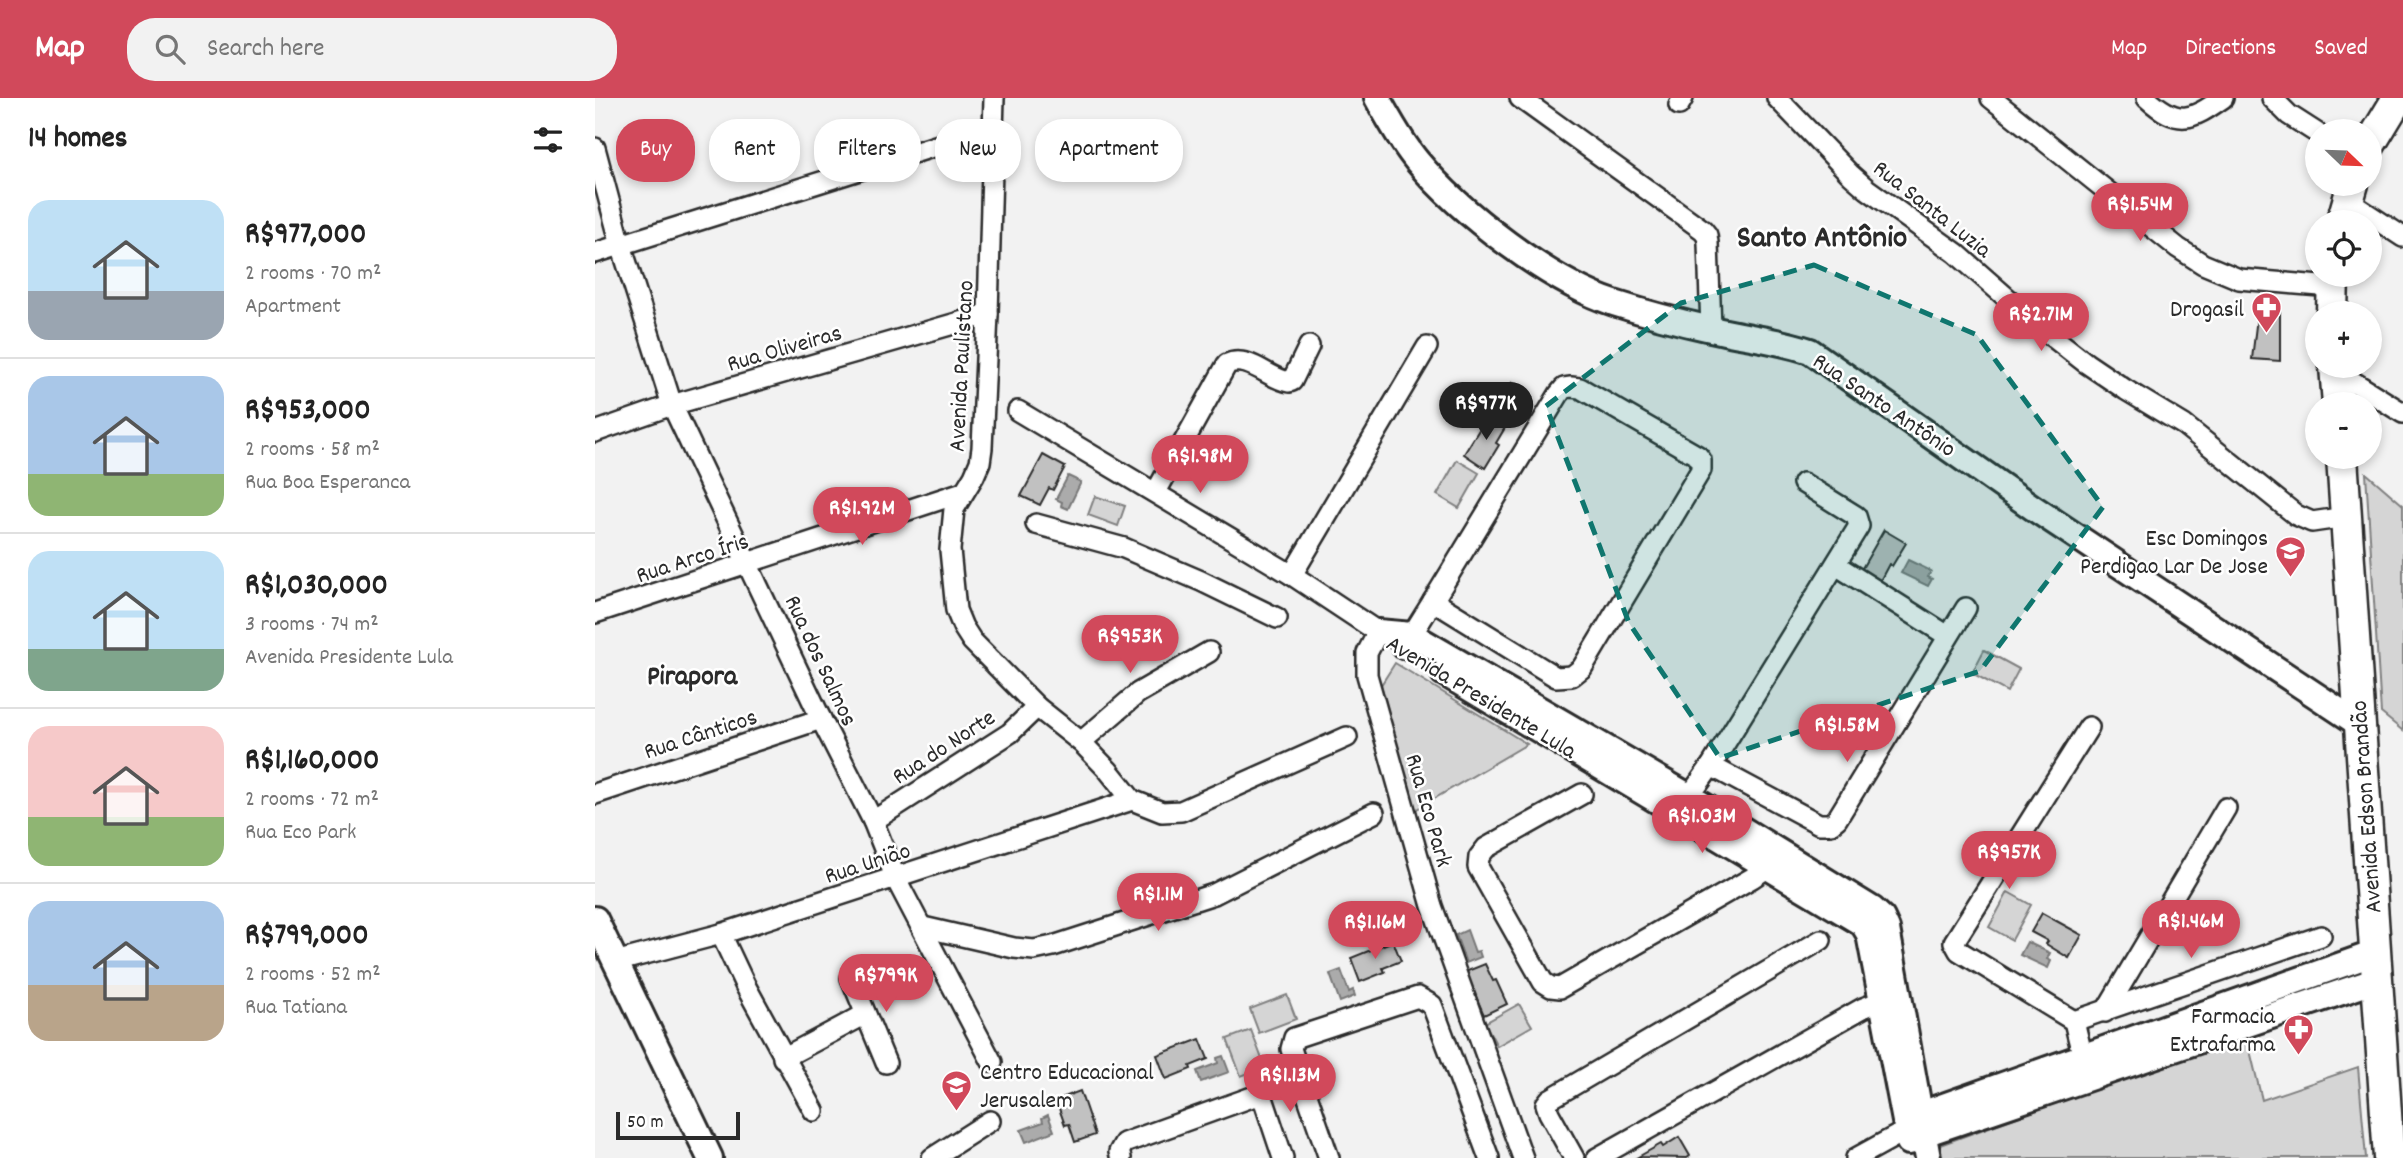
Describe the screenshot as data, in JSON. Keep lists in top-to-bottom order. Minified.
{"streets":{"main road":["Avenida Edson Brandão"],"street":["Rua Santa Luzia","Rua Oliveiras","Avenida Paulistano","Rua Santo Antônio","Rua Arco Íris","Rua dos Salmos","Avenida Presidente Lula","Rua Cânticos","Rua do Norte","Rua Eco Park","Rua União"]},"crossings":[["Rua Santa Luzia","Avenida Edson Brandão"],["Rua Oliveiras","Avenida Paulistano"],["Rua Oliveiras","Rua dos Salmos"],["Avenida Paulistano","Rua Arco Íris"],["Avenida Paulistano","Rua do Norte"],["Avenida Paulistano","Rua União"],["Rua Santo Antônio","Avenida Edson Brandão"],["Rua Arco Íris","Rua dos Salmos"],["Rua dos Salmos","Rua Cânticos"],["Rua dos Salmos","Rua do Norte"],["Rua dos Salmos","Rua União"],["Avenida Presidente Lula","Rua Eco Park"]],"districts":["Santo Antônio","Pirapora"],"places":{"pharmacy":["Drogasil","Farmacia Extrafarma"],"school or university":["Esc Domingos Perdigao Lar De Jose","Centro Educacional Jerusalem"]},"scale_bar":"50 m","north":"bottom right","page":{"header":"Map","search":"Search here","nav":["Map","Directions","Saved"],"heading":"14 homes","map_buttons":["+","−"],"chip":["Buy","Rent","Filters","New","Apartment"],"list":[{"name":"R$977,000","note":"2 rooms · 70 m² · Apartment"},{"name":"R$953,000","note":"2 rooms · 58 m² · Rua Boa Esperanca"},{"name":"R$1,030,000","note":"3 rooms · 74 m² · Avenida Presidente Lula"},{"name":"R$1,160,000","note":"2 rooms · 72 m² · Rua Eco Park"},{"name":"R$799,000","note":"2 rooms · 52 m² · Rua Tatiana"}],"price":["R$1.54M","R$2.71M","R$977K","R$1.98M","R$1.92M","R$953K","R$1.58M","R$1.03M","R$957K","R$1.1M","R$1.46M","R$1.16M","R$799K","R$1.13M"],"scale":"50 m"}}
